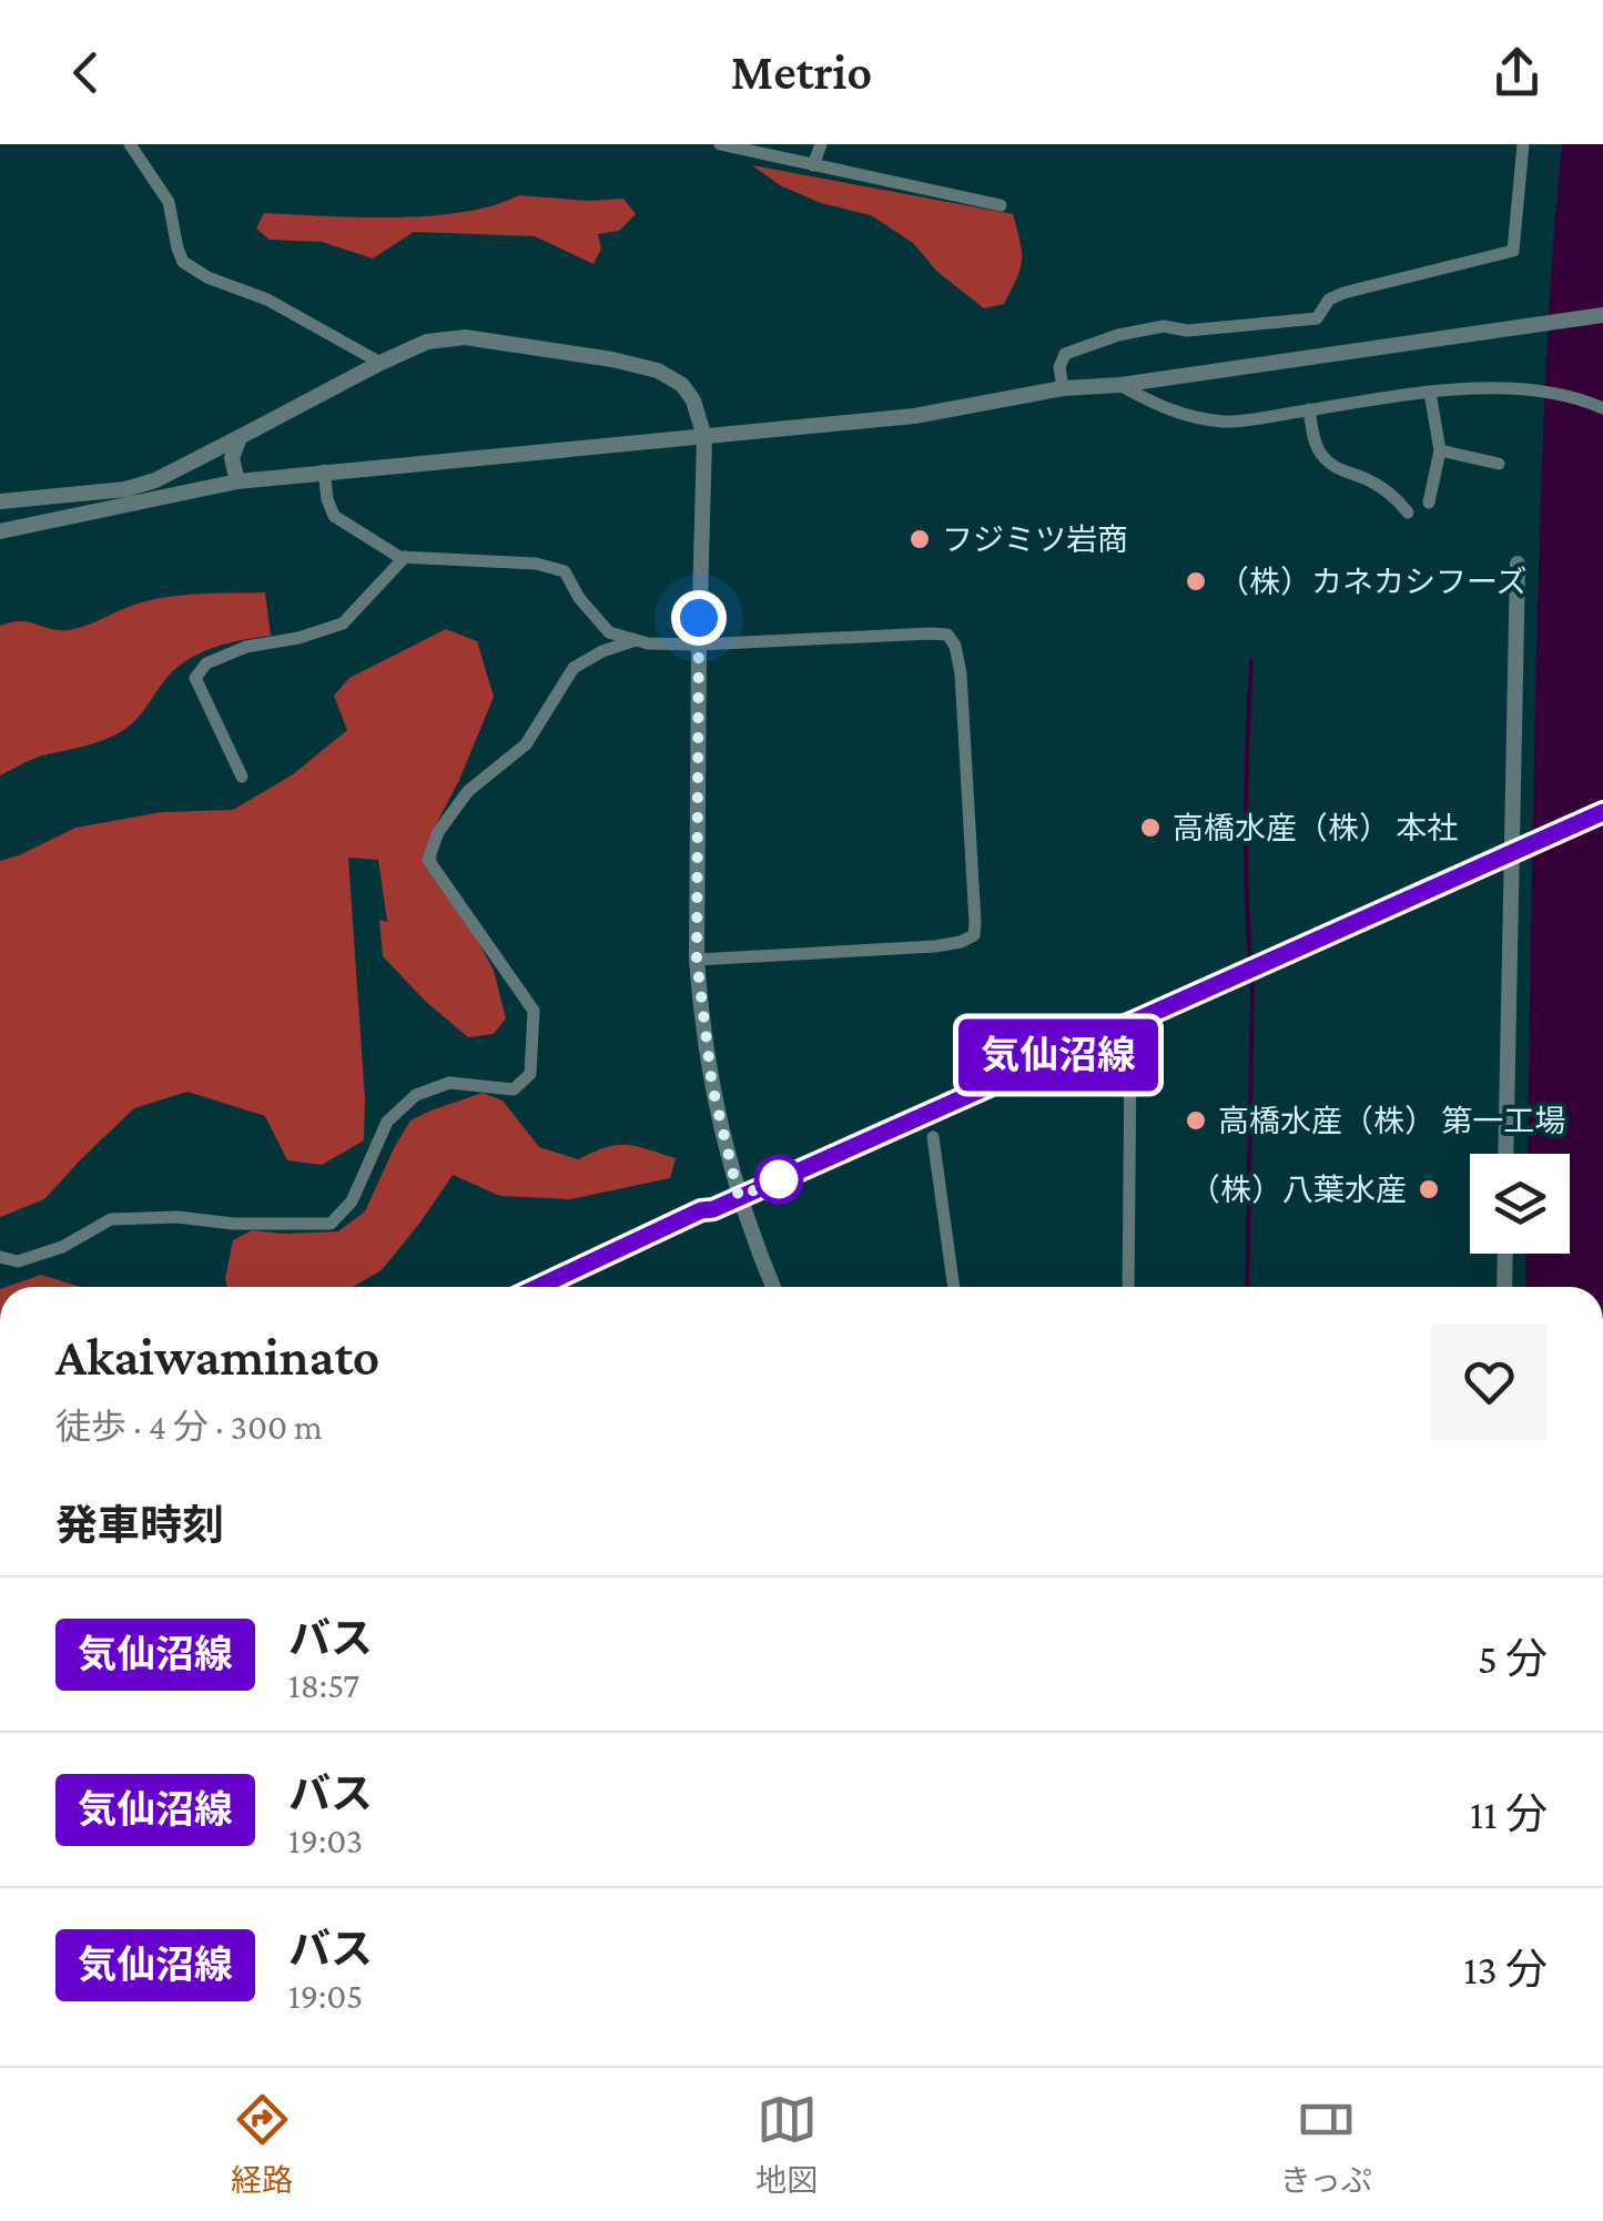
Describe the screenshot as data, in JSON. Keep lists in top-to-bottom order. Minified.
{"places":["フジミツ岩商","（株）カネカシフーズ","高橋水産（株） 本社","高橋水産（株） 第一工場","（株）八葉水産"],"lines":["bus line 気仙沼線"],"page":{"header":"Metrio","on_map":"気仙沼線","heading":[["Akaiwaminato","徒歩 · 4 分 · 300 m"],"発車時刻"],"list":[{"mark":"気仙沼線","name":"バス","note":"18:57","value":"5 分"},{"mark":"気仙沼線","name":"バス","note":"19:03","value":"11 分"},{"mark":"気仙沼線","name":"バス","note":"19:05","value":"13 分"}],"tabs":["経路","地図","きっぷ"]}}
